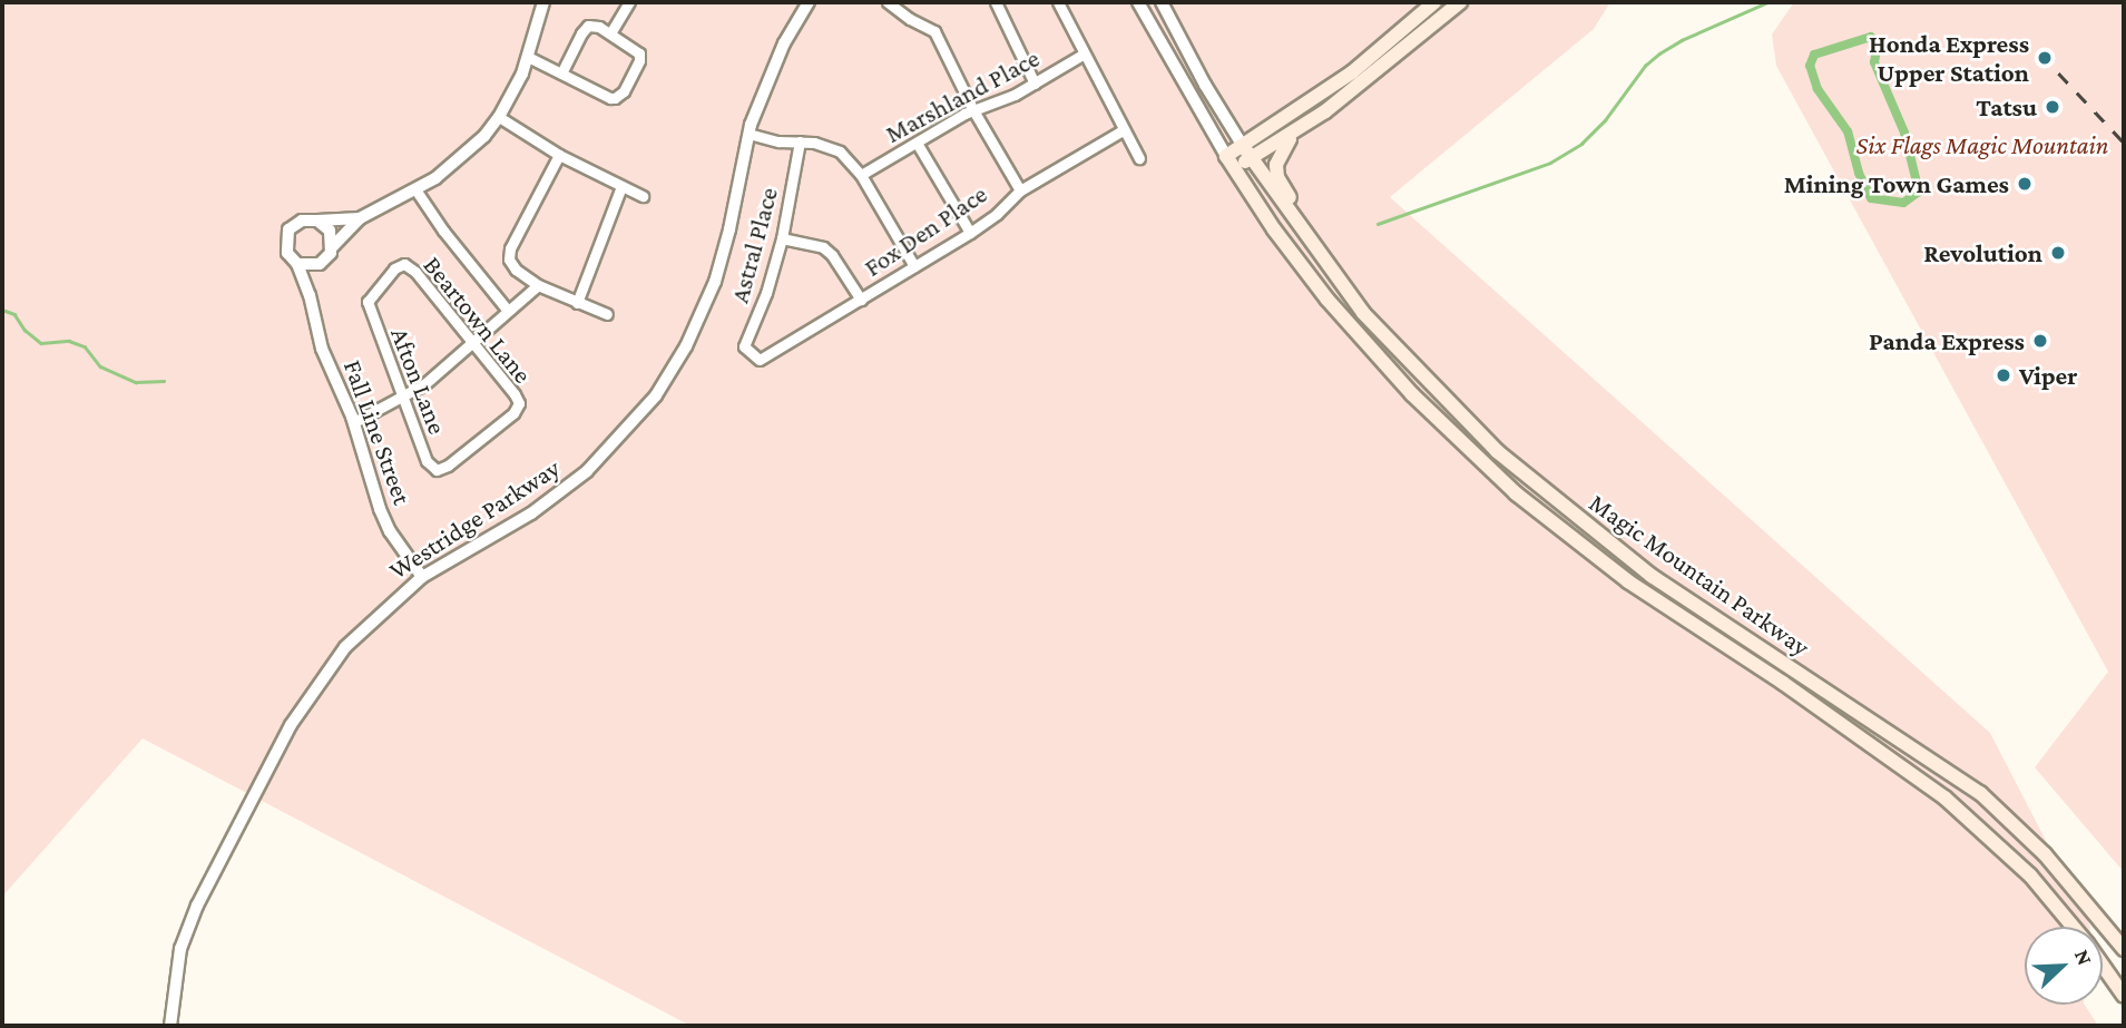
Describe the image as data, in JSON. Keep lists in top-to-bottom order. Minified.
{"streets":{"main road":["Magic Mountain Parkway"],"street":["Marshland Place","Fox Den Place","Astral Place","Beartown Lane","Afton Lane","Fall Line Street","Westridge Parkway"]},"crossings":[["Fox Den Place","Astral Place"],["Beartown Lane","Afton Lane"],["Fall Line Street","Westridge Parkway"]],"parks":["Six Flags Magic Mountain"],"places":["Honda Express Upper Station","Tatsu","Mining Town Games","Revolution","Panda Express","Viper"],"north":"top right"}
